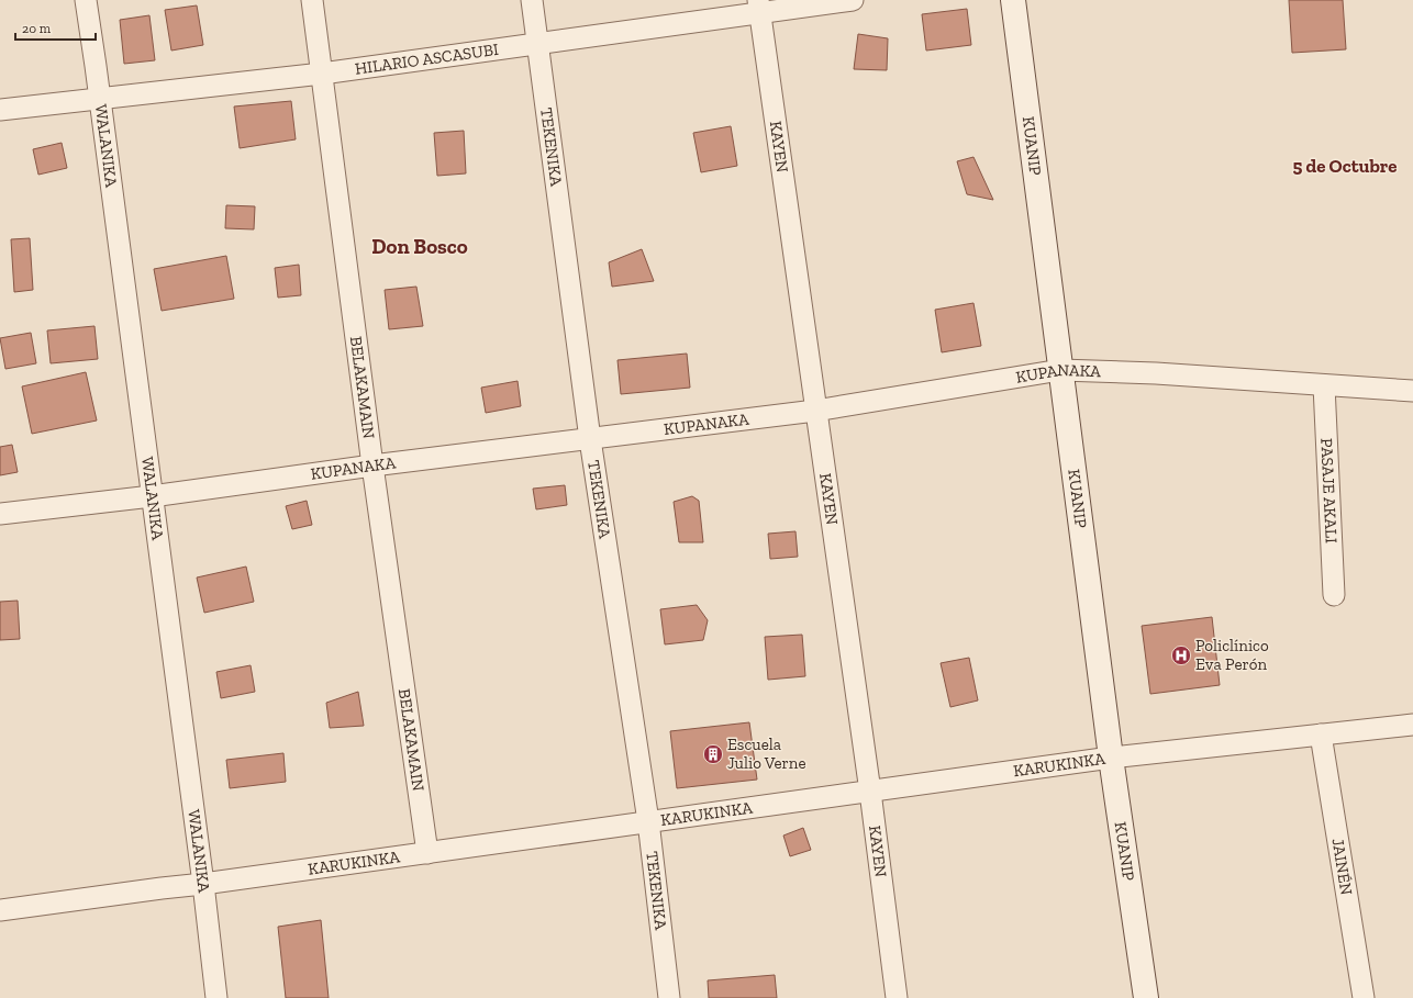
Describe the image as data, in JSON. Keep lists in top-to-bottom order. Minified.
{"streets":{"main road":["KUANIP"],"street":["HILARIO ASCASUBI","WALANIKA","TEKENIKA","KAYEN","KUPANAKA","BELAKAMAIN","PASAJE AKALI","KARUKINKA","JAINÉN"]},"crossings":[["HILARIO ASCASUBI","WALANIKA"],["HILARIO ASCASUBI","TEKENIKA"],["HILARIO ASCASUBI","KAYEN"],["HILARIO ASCASUBI","BELAKAMAIN"],["WALANIKA","KUPANAKA"],["WALANIKA","KARUKINKA"],["KUANIP","KUPANAKA"],["KUANIP","KARUKINKA"],["TEKENIKA","KUPANAKA"],["TEKENIKA","KARUKINKA"],["KAYEN","KUPANAKA"],["KAYEN","KARUKINKA"],["KUPANAKA","BELAKAMAIN"],["KUPANAKA","PASAJE AKALI"],["BELAKAMAIN","KARUKINKA"],["KARUKINKA","JAINÉN"]],"districts":["5 de Octubre","Don Bosco"],"places":{"hospital":["Policlínico Eva Perón"],"building":["Escuela Julio Verne"]},"scale_bar":"20 m"}
